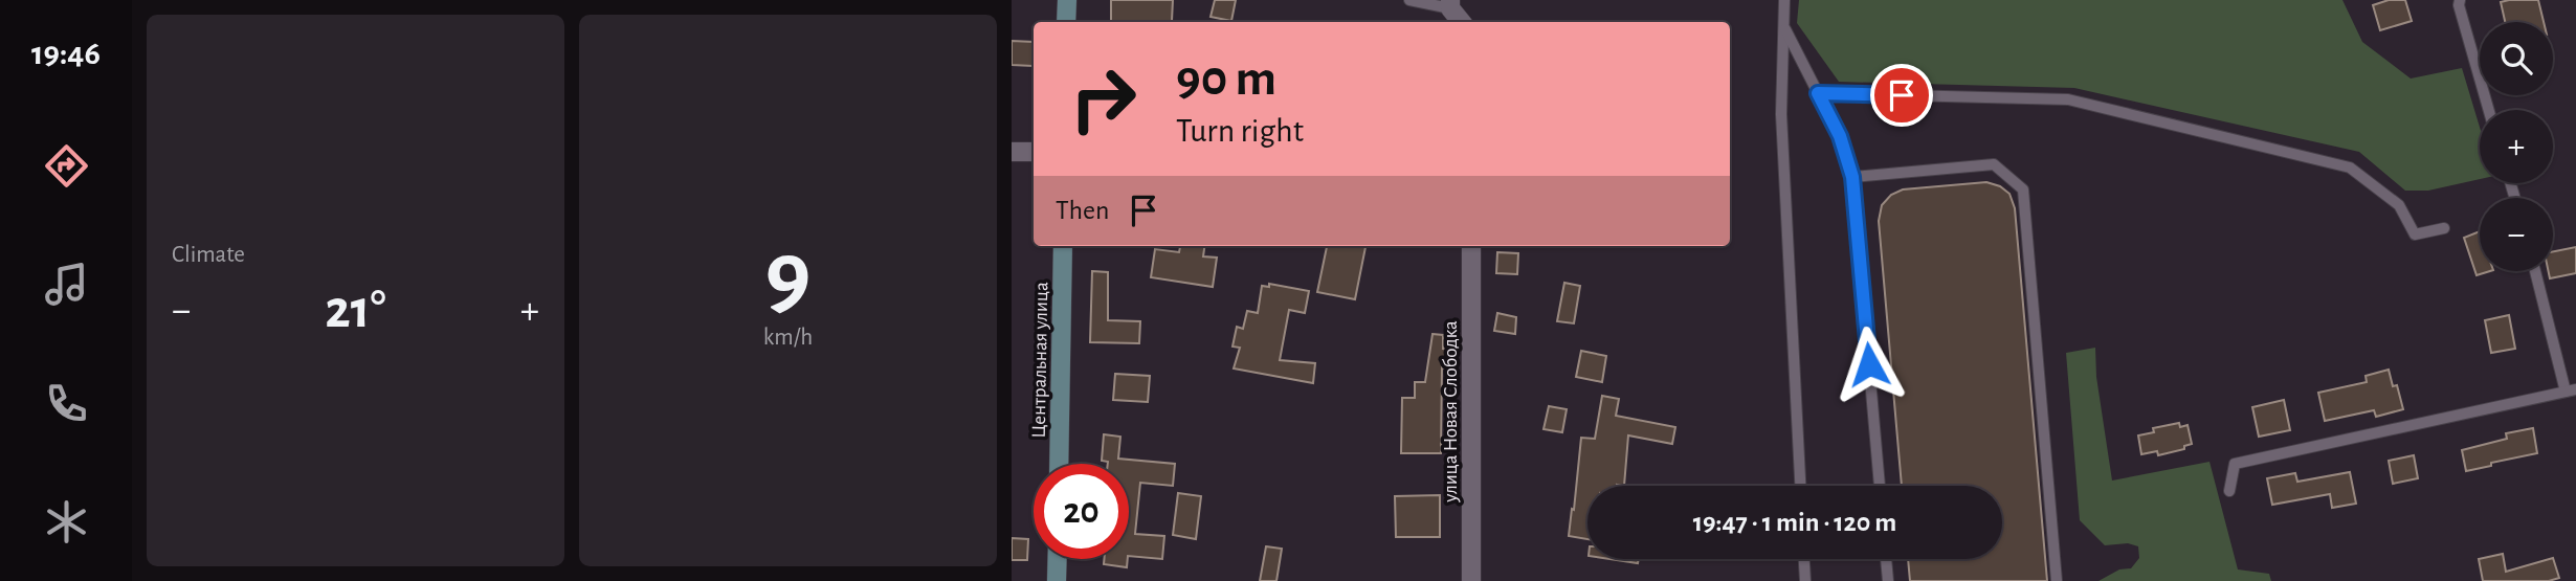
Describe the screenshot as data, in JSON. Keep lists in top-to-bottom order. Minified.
{"streets":{"main road":["Центральная улица"],"street":["улица Новая Слободка"]},"page":{"tabs":"19:46","tile":["Climate",["9","km/h"]],"map_buttons":["+","−"],"turn":["90 m","Turn right"],"then":"Then","heat":["−","21°","+"],"limit":"20","trip":"19:47 · 1 min · 120 m"}}
